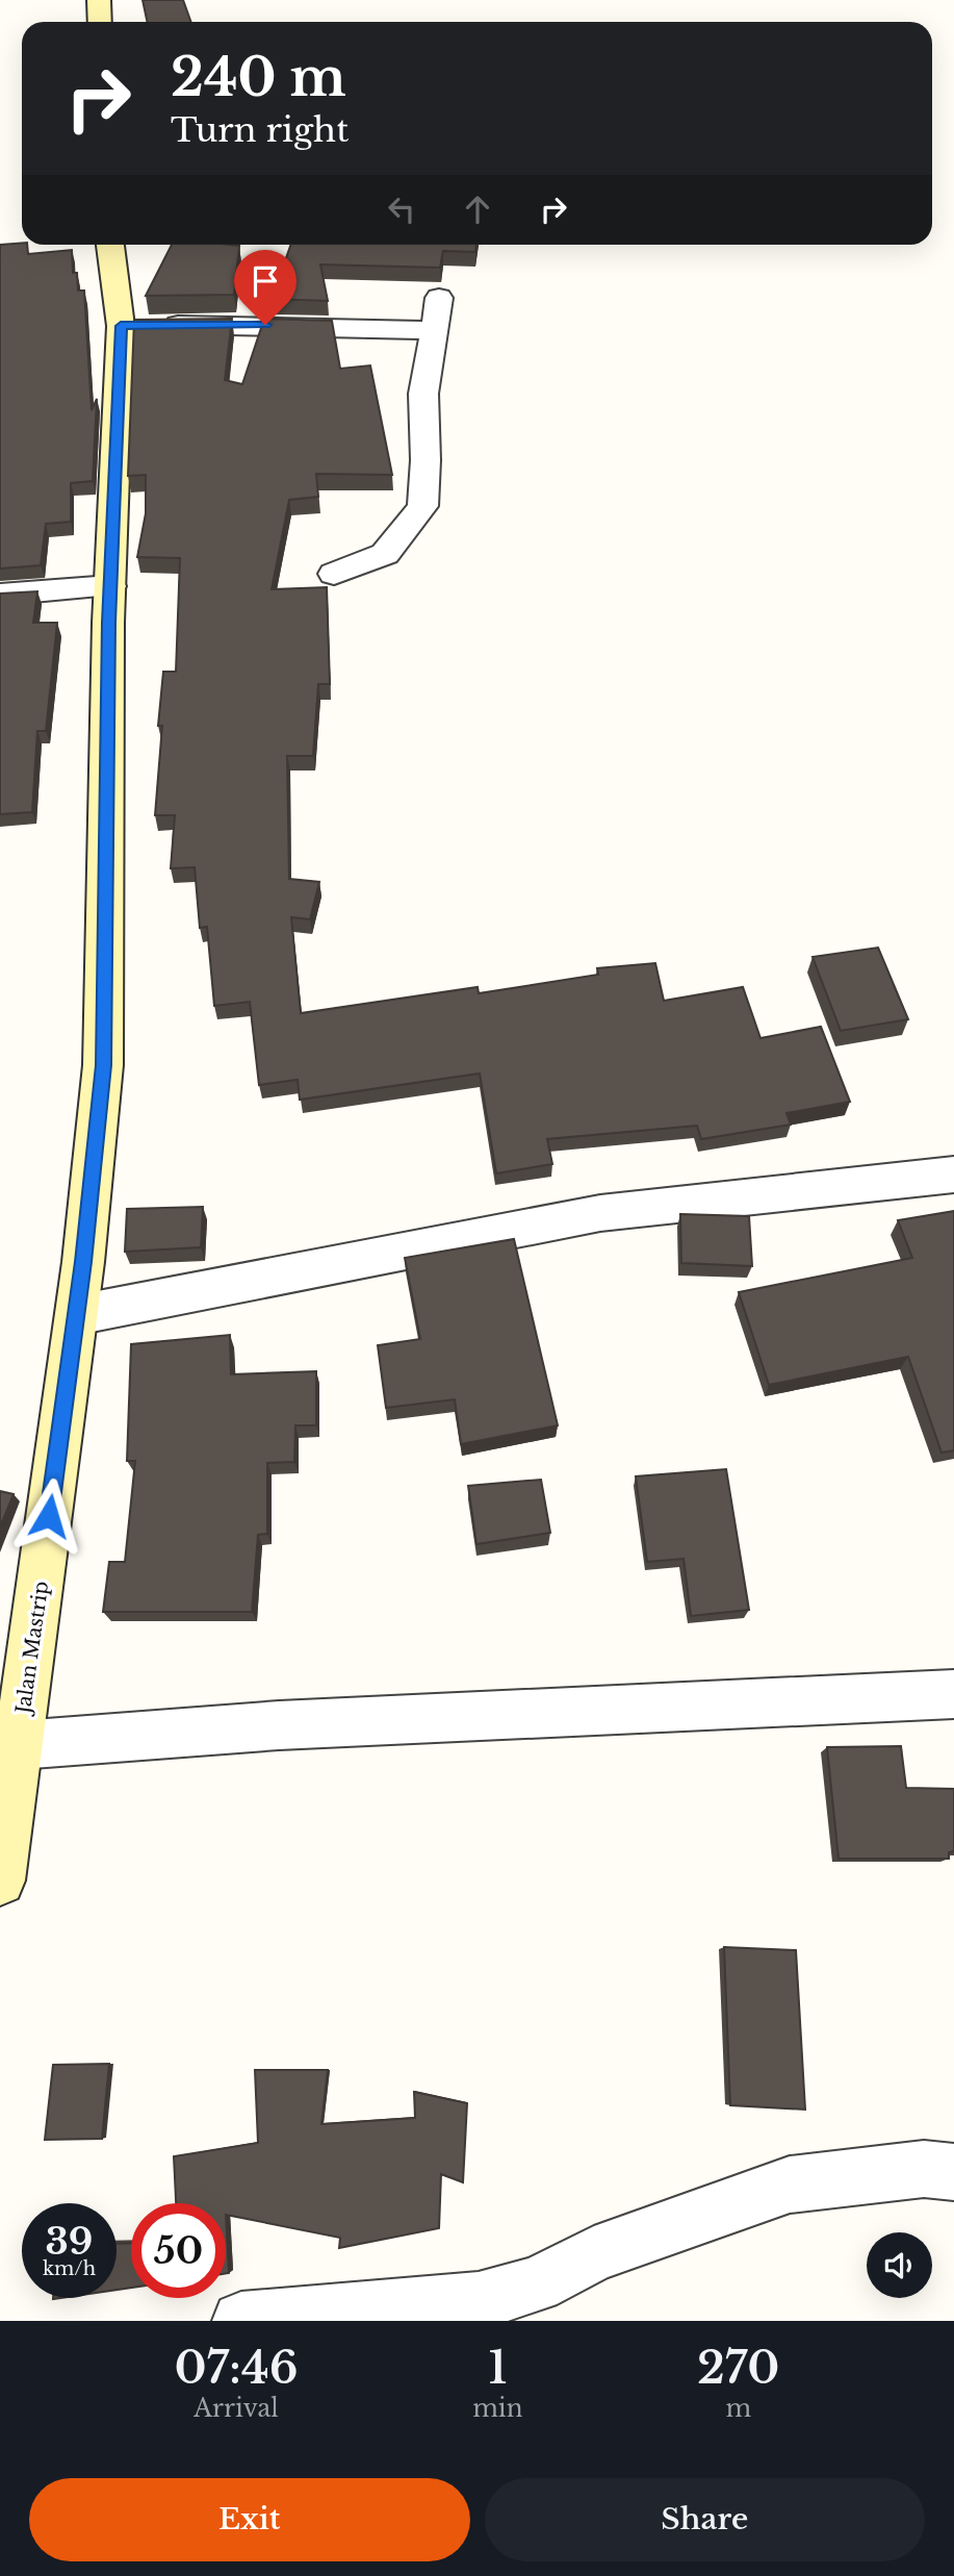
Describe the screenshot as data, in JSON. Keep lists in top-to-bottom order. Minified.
{"streets":{"main road":["Jalan Mastrip"]},"page":{"turn":["240 m","Turn right"],"speed":"39 km/h","limit":"50","eta":["07:46","Arrival","1","min","270","m"],"buttons":["Exit","Share"]}}
